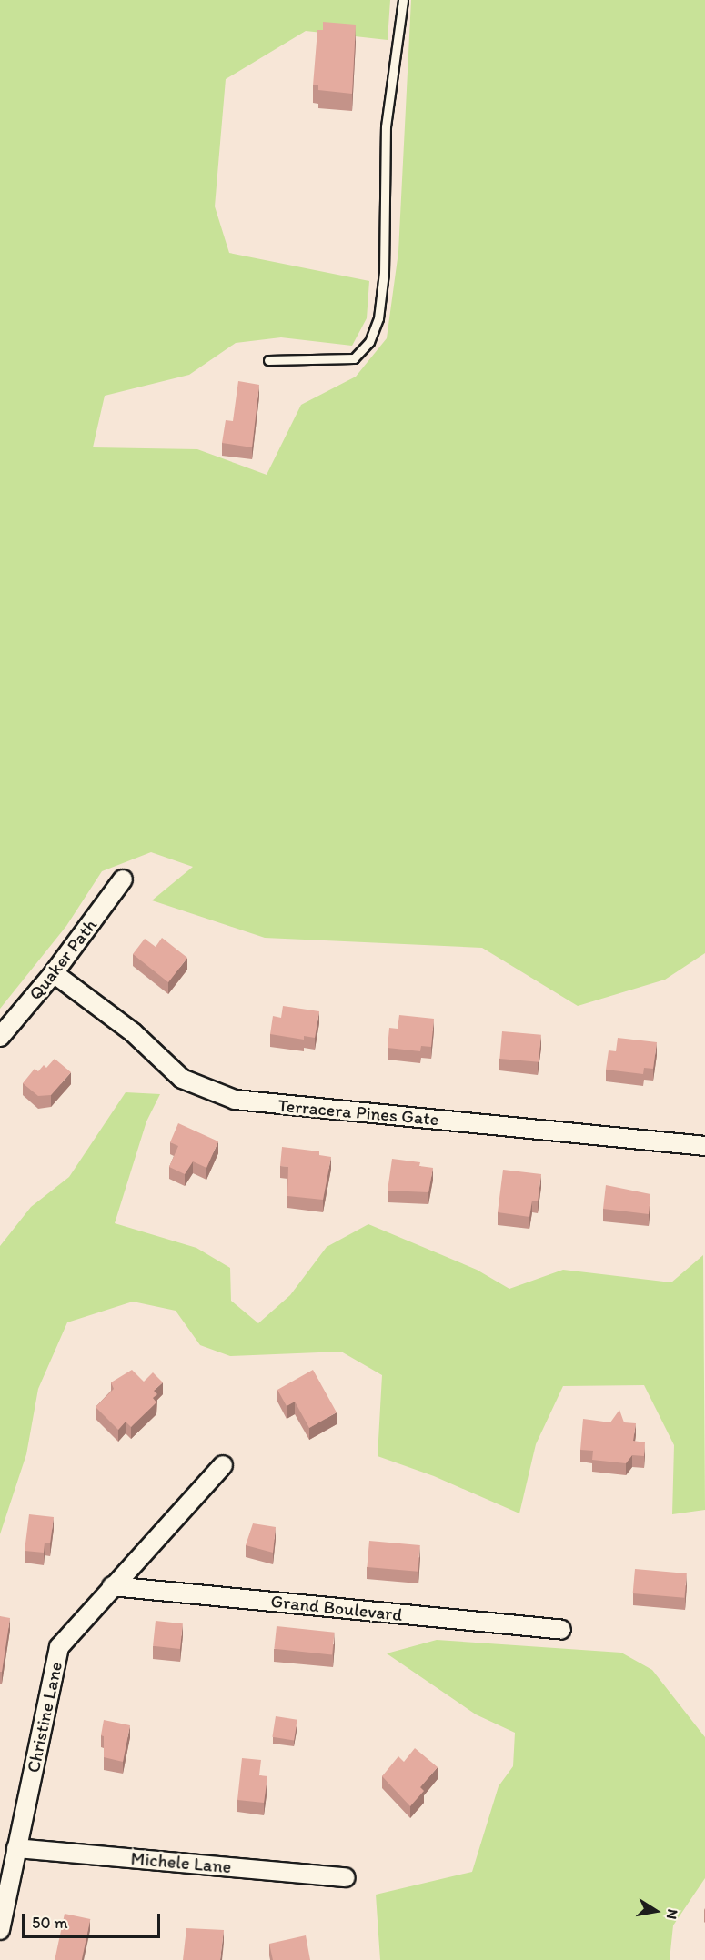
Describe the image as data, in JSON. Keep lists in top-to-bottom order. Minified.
{"streets":{"street":["Quaker Path","Terracera Pines Gate","Grand Boulevard","Christine Lane","Michele Lane"]},"crossings":[["Quaker Path","Terracera Pines Gate"],["Grand Boulevard","Christine Lane"],["Christine Lane","Michele Lane"]],"scale_bar":"50 m","north":"right"}
